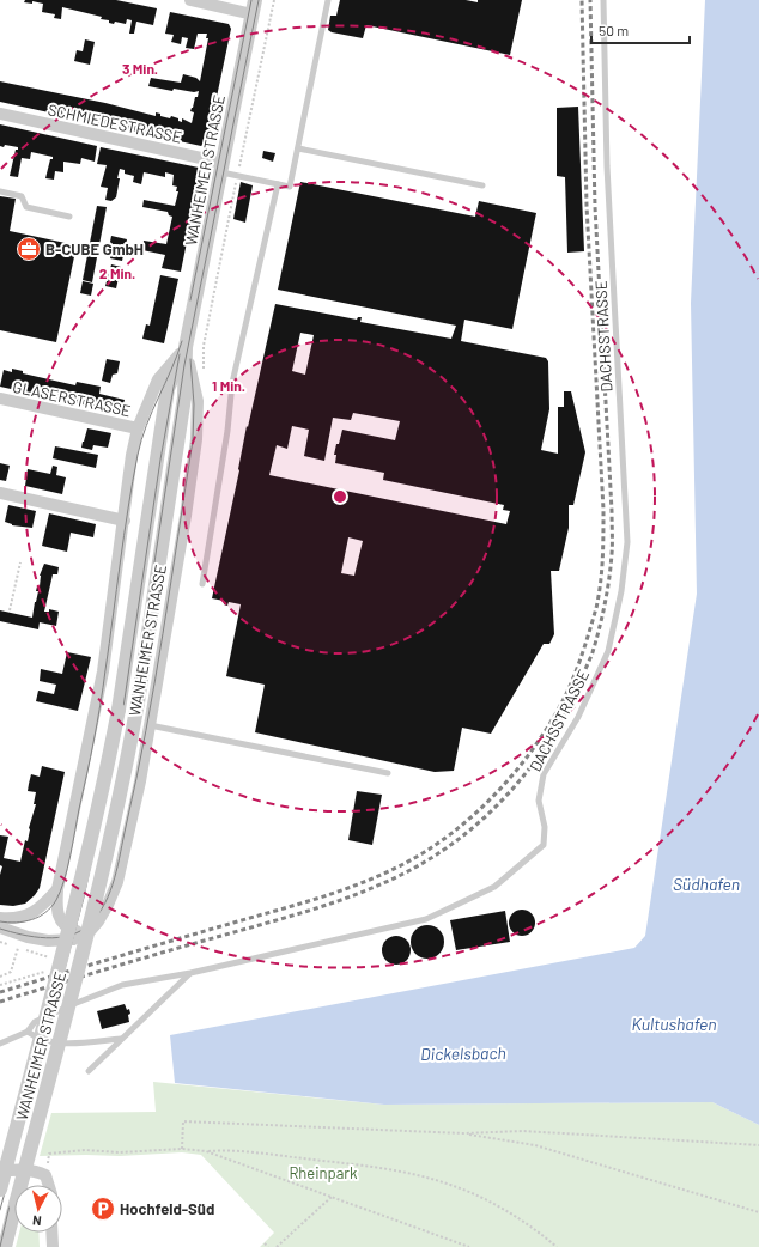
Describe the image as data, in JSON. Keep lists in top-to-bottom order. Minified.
{"streets":{"street":["SCHMIEDESTRASSE","WANHEIMER STRASSE","GLASERSTRASSE"],"lane":["DACHSSTRASSE"]},"crossings":[["SCHMIEDESTRASSE","WANHEIMER STRASSE"],["WANHEIMER STRASSE","GLASERSTRASSE"]],"water":["Südhafen","Kultushafen","Dickelsbach"],"parks":["Rheinpark"],"places":{"office":["B-CUBE GmbH"],"parking":["Hochfeld-Süd"]},"scale_bar":"50 m","north":"bottom","rings":["3 Min.","2 Min.","1 Min."]}
